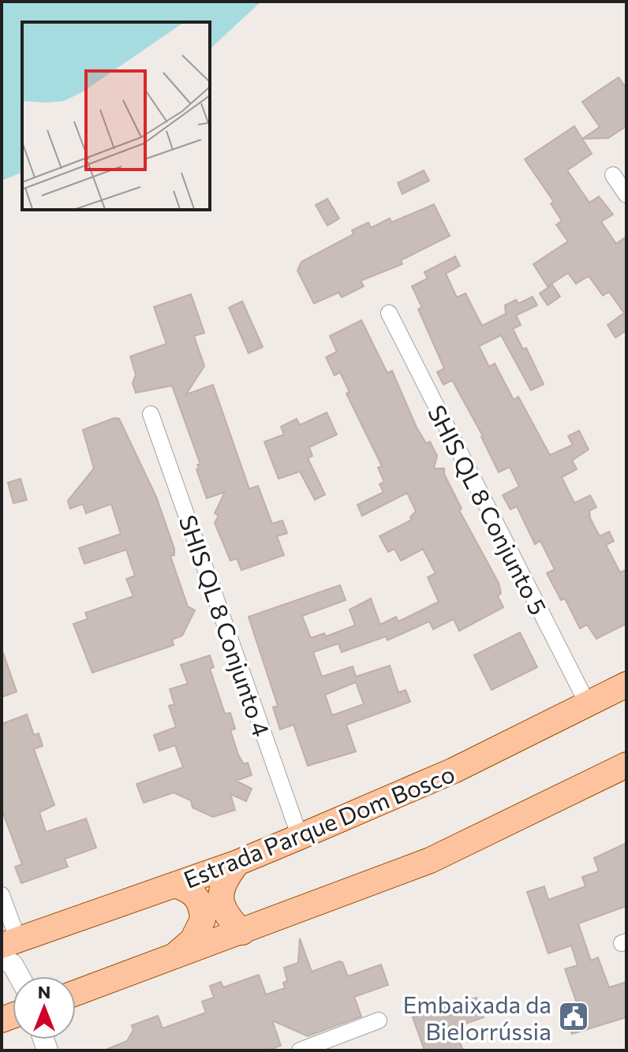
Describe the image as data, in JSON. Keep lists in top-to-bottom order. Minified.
{"streets":{"main road":["Estrada Parque Dom Bosco"],"street":["SHIS QL 8 Conjunto 5","SHIS QL 8 Conjunto 4"]},"crossings":[["SHIS QL 8 Conjunto 5","Estrada Parque Dom Bosco"],["SHIS QL 8 Conjunto 4","Estrada Parque Dom Bosco"]],"places":{"public building":["Embaixada da Bielorrússia"]},"north":"top"}
